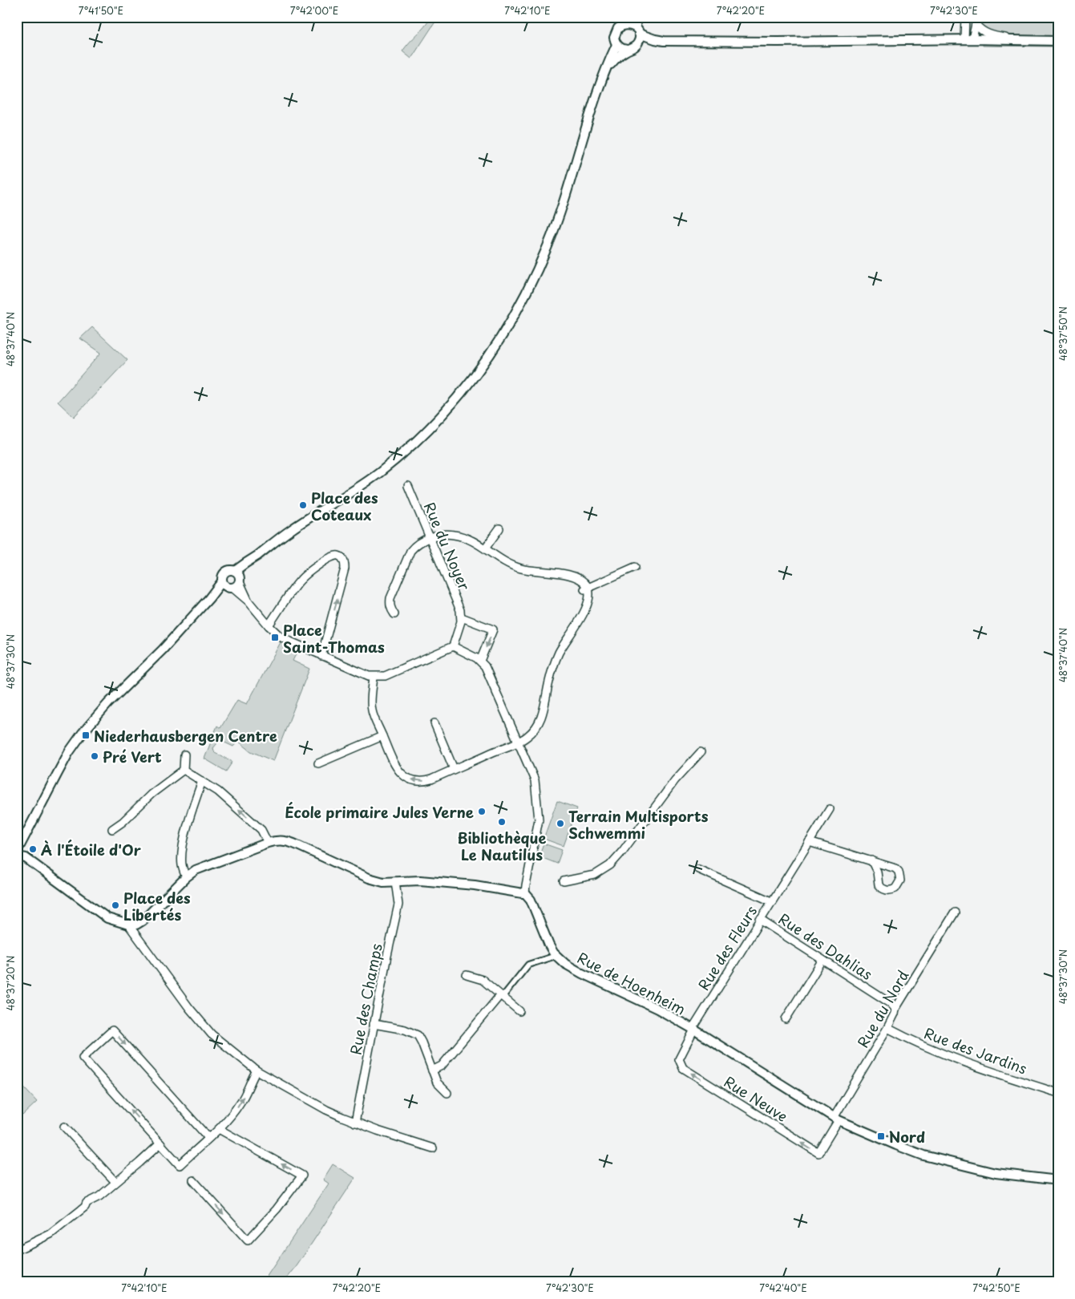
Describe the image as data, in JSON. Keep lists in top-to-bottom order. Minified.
{"streets":{"street":["Rue du Noyer","Rue des Dahlias","Rue des Fleurs","Rue de Hoenheim","Rue des Champs","Rue du Nord","Rue des Jardins","Rue Neuve"]},"crossings":[["Rue des Dahlias","Rue des Fleurs"],["Rue des Dahlias","Rue du Nord"],["Rue des Fleurs","Rue de Hoenheim"],["Rue des Fleurs","Rue Neuve"],["Rue de Hoenheim","Rue du Nord"],["Rue de Hoenheim","Rue Neuve"],["Rue du Nord","Rue des Jardins"],["Rue du Nord","Rue Neuve"]],"places":{"other":["Place des Coteaux","Pré Vert","École primaire Jules Verne","Bibliothèque Le Nautilus","Terrain Multisports Schwemmi","À l'Étoile d'Or","Place des Libertés"],"transit":["Place Saint-Thomas","Niederhausbergen Centre","Nord"]},"coordinates":["7°41'50\"E","7°42'00\"E","7°42'10\"E","7°42'20\"E","7°42'30\"E","48°37'50\"N","48°37'40\"N","48°37'30\"N","48°37'20\"N","7°42'40\"E","7°42'50\"E"]}
